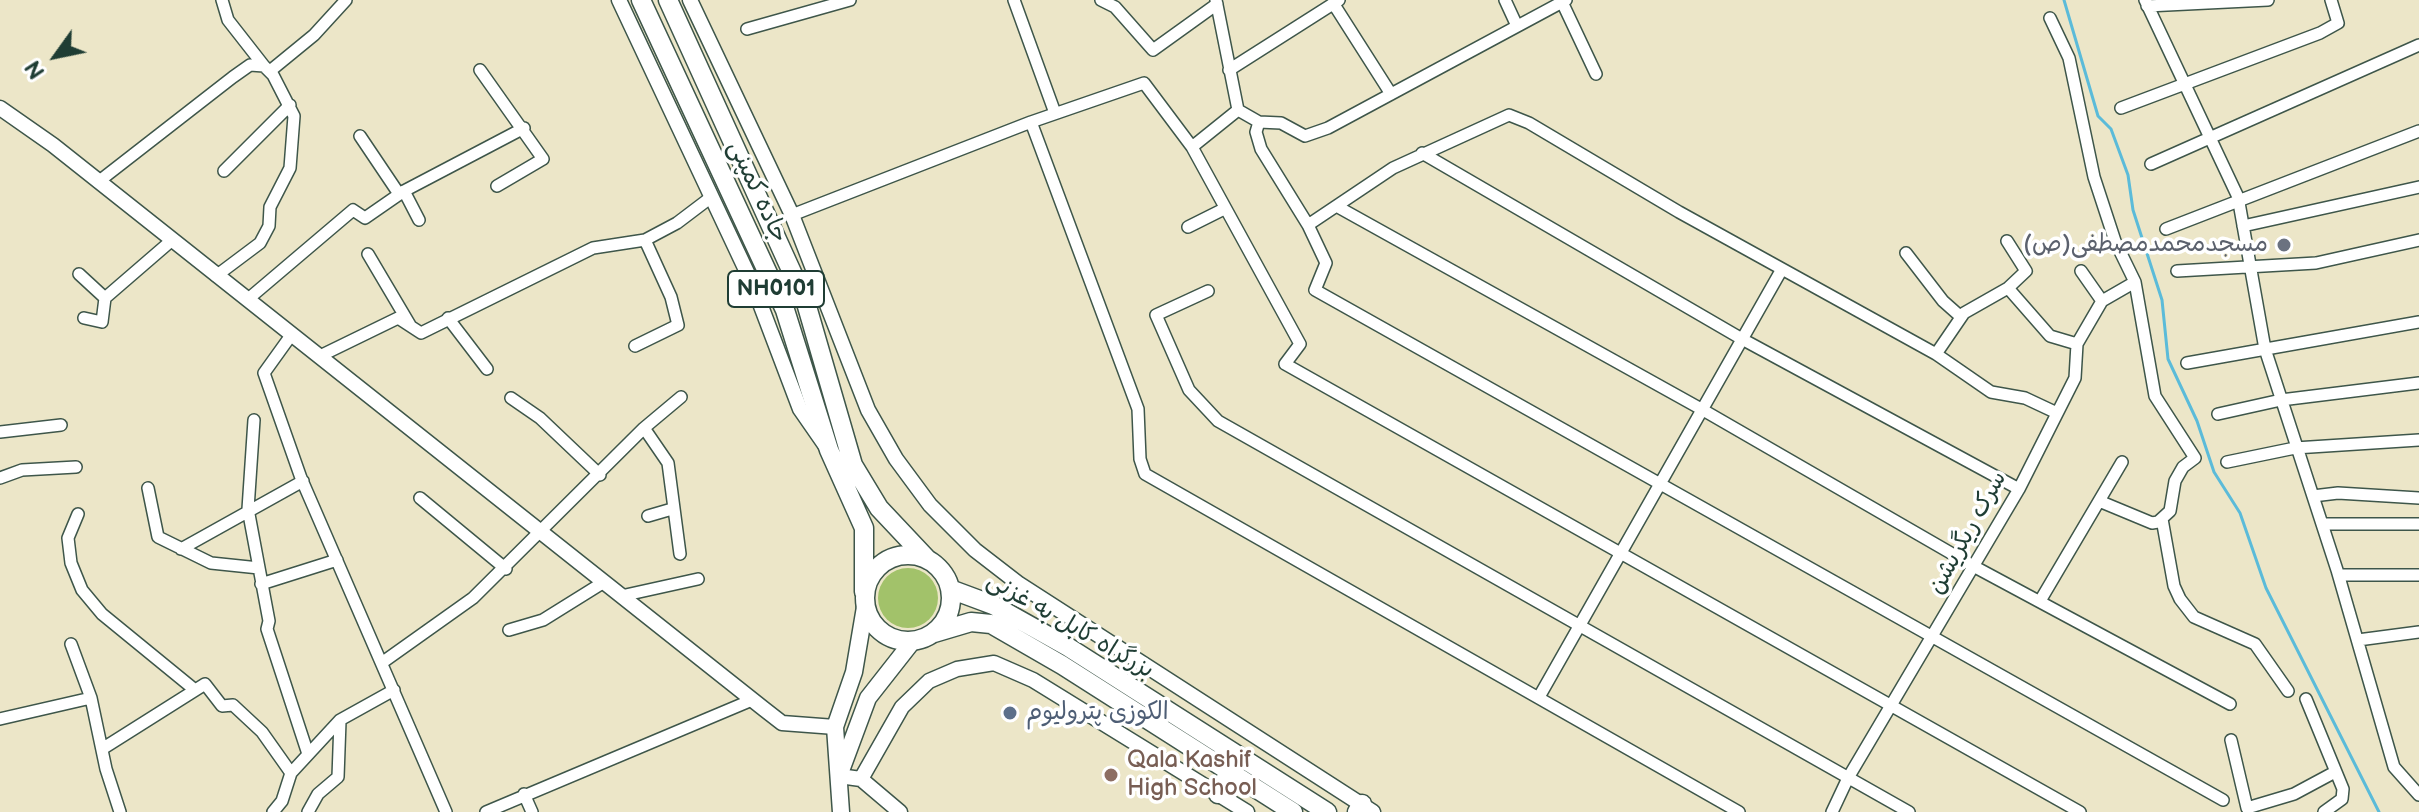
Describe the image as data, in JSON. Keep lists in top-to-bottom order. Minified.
{"streets":{"highway":["جاده کمپنی","NH0101","بزرگراه کابل به غزنی"],"street":["سرک ریگریشن"]},"crossings":[["جاده کمپنی","NH0101"],["جاده کمپنی","بزرگراه کابل به غزنی"],["NH0101","بزرگراه کابل به غزنی"]],"places":["مسجدمحمدمصطفی(ص)","الکوزی پترولیوم","Qala Kashif High School"],"north":"bottom left"}
